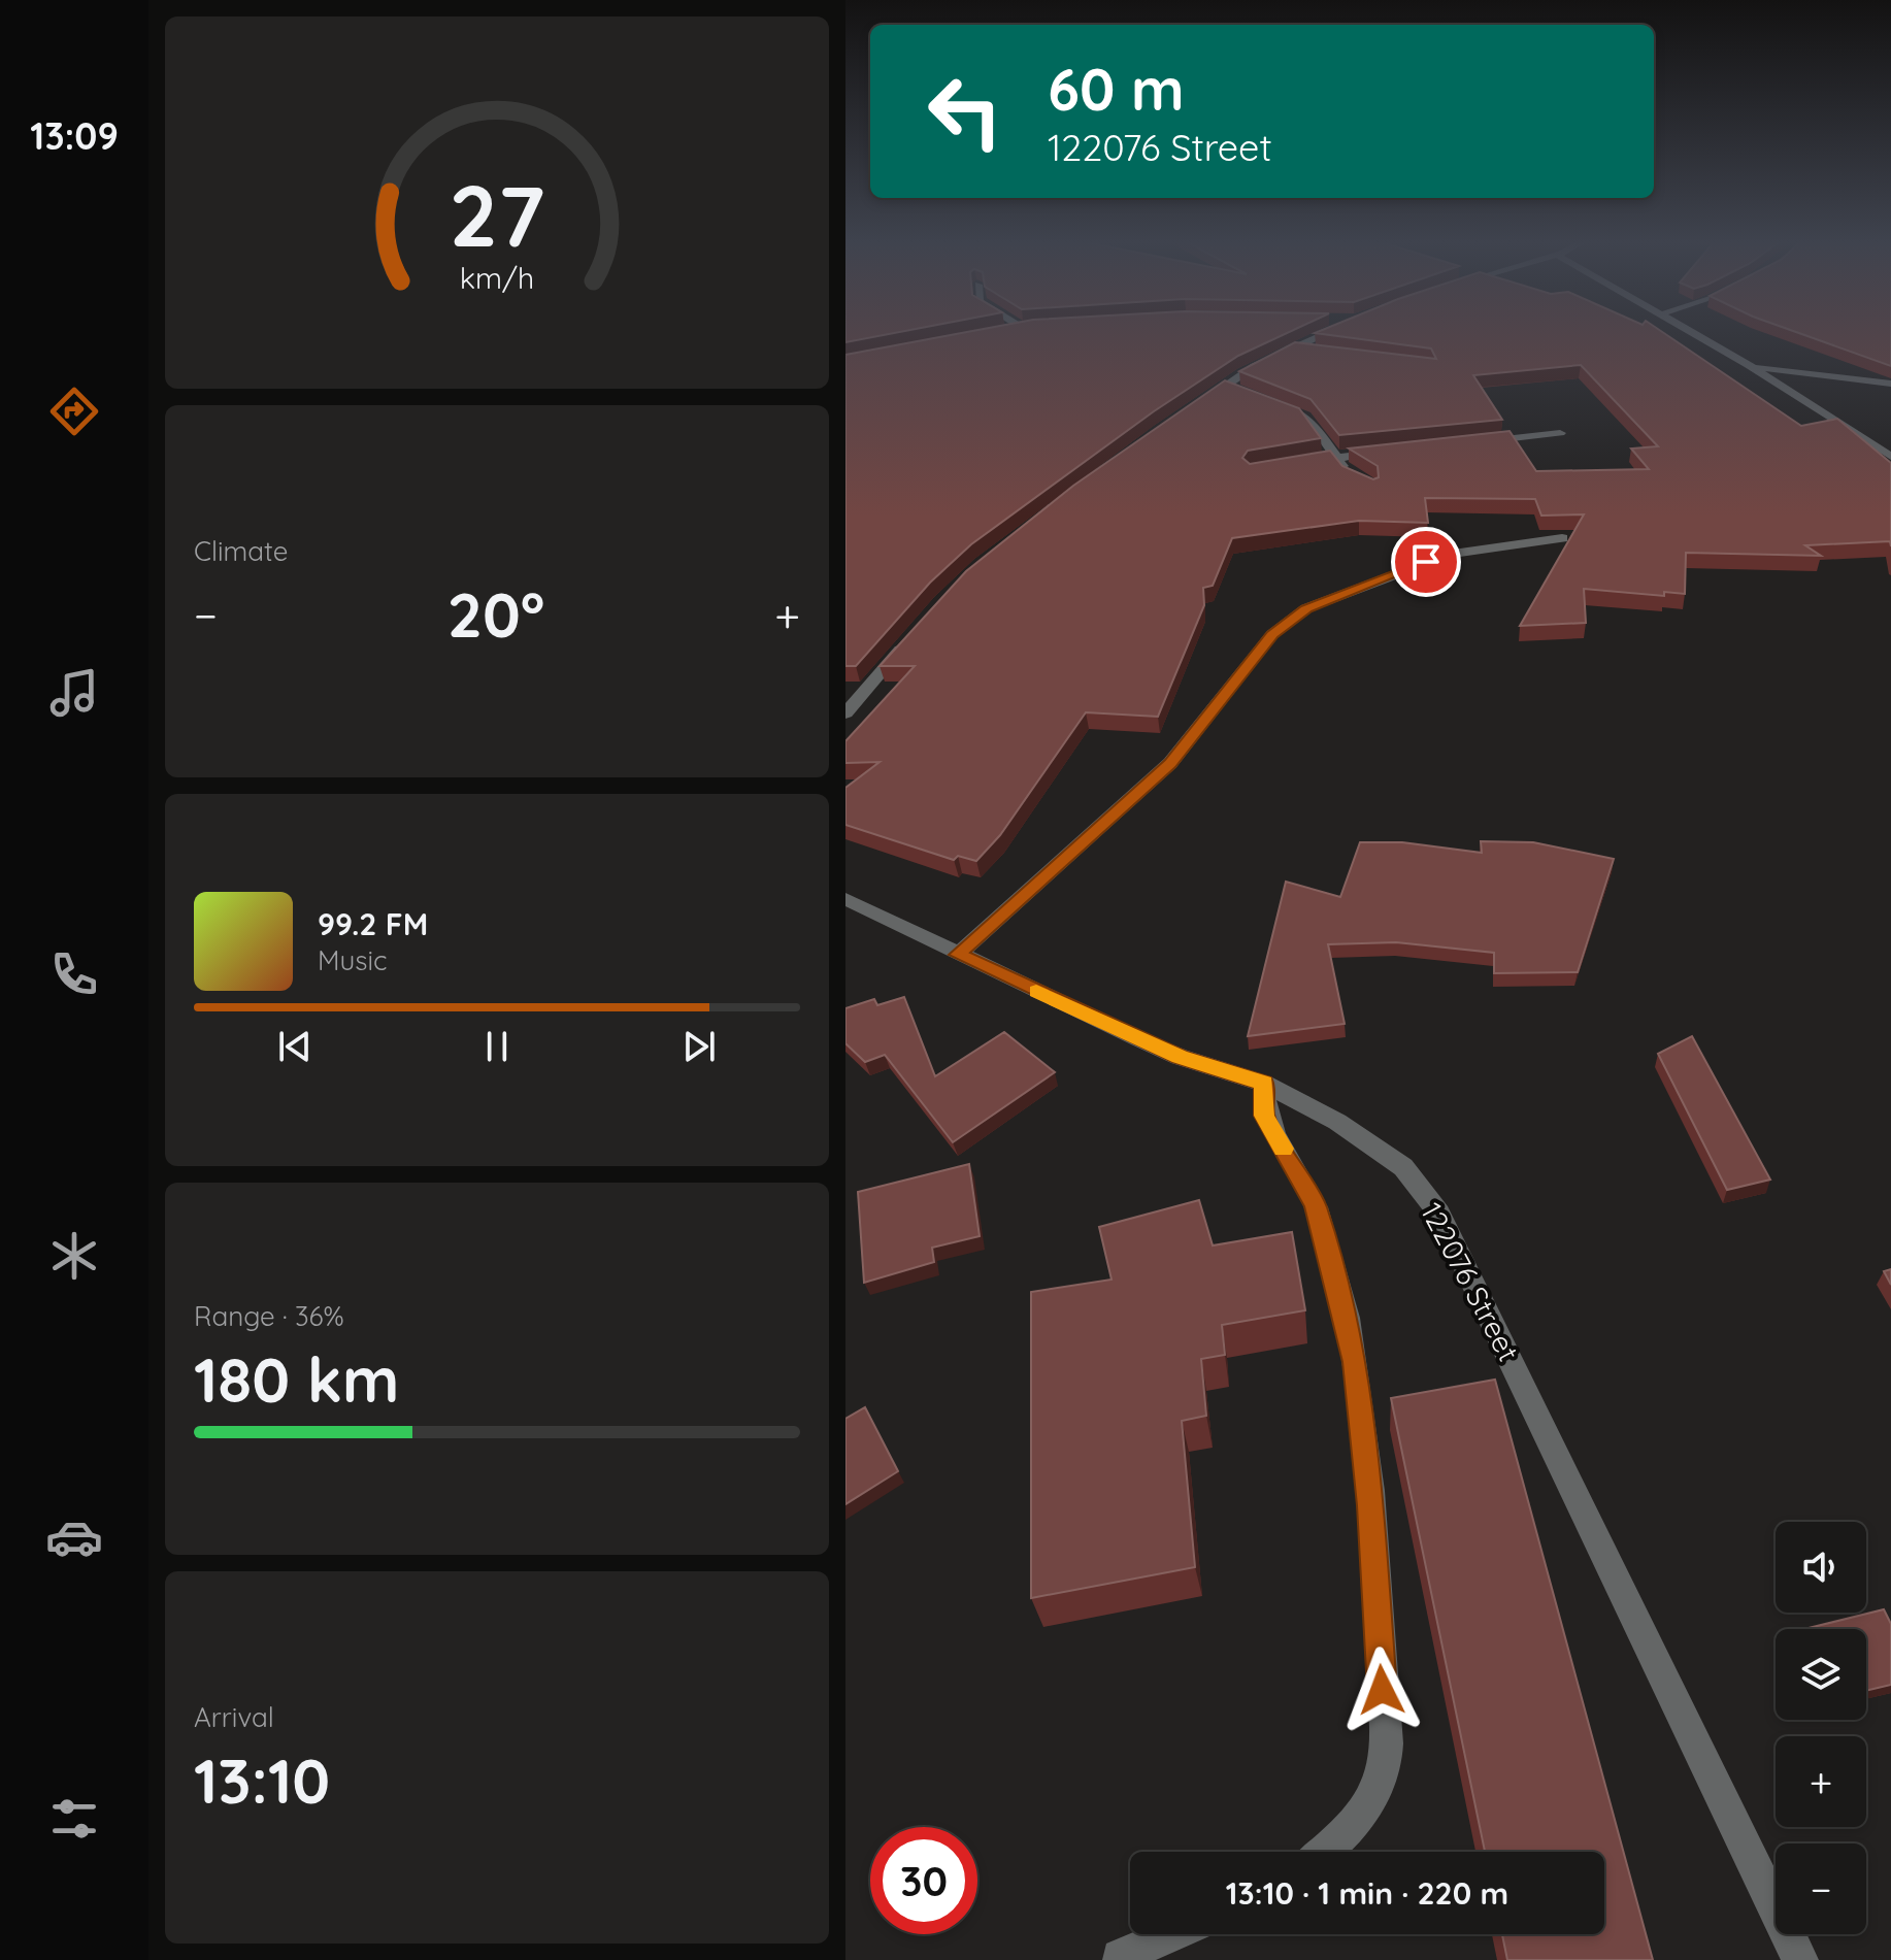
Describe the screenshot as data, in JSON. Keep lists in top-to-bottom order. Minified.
{"streets":{"street":["122076 Street"]},"page":{"tabs":"13:09","turn":["60 m","122076 Street"],"tile":["Climate",["Range · 36%","180 km"],["Arrival","13:10"]],"heat":["−","20°","+"],"song":["99.2 FM","Music"],"map_buttons":["+","−"],"limit":"30","trip":"13:10 · 1 min · 220 m","gauge":["27","km/h"]}}
